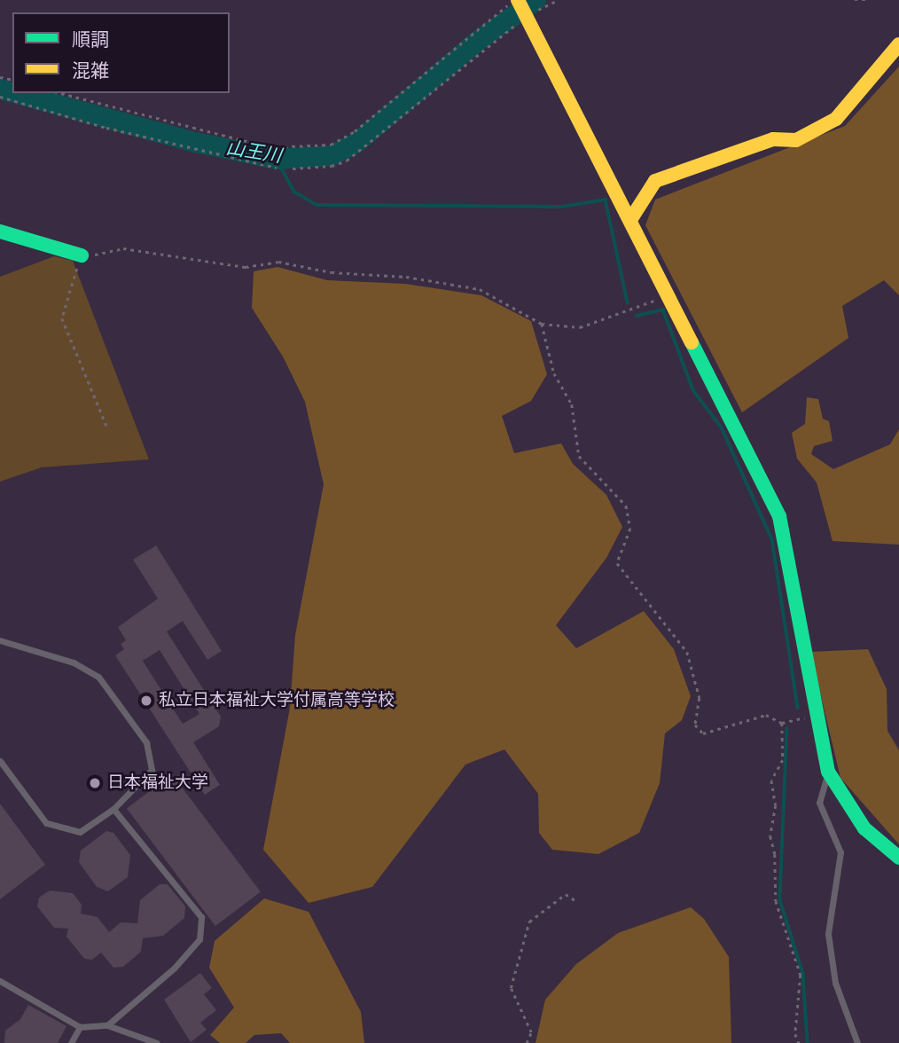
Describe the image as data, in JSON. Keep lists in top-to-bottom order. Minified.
{"water":["山王川"],"places":["私立日本福祉大学付属高等学校","日本福祉大学"],"legend":["順調","混雑"]}
